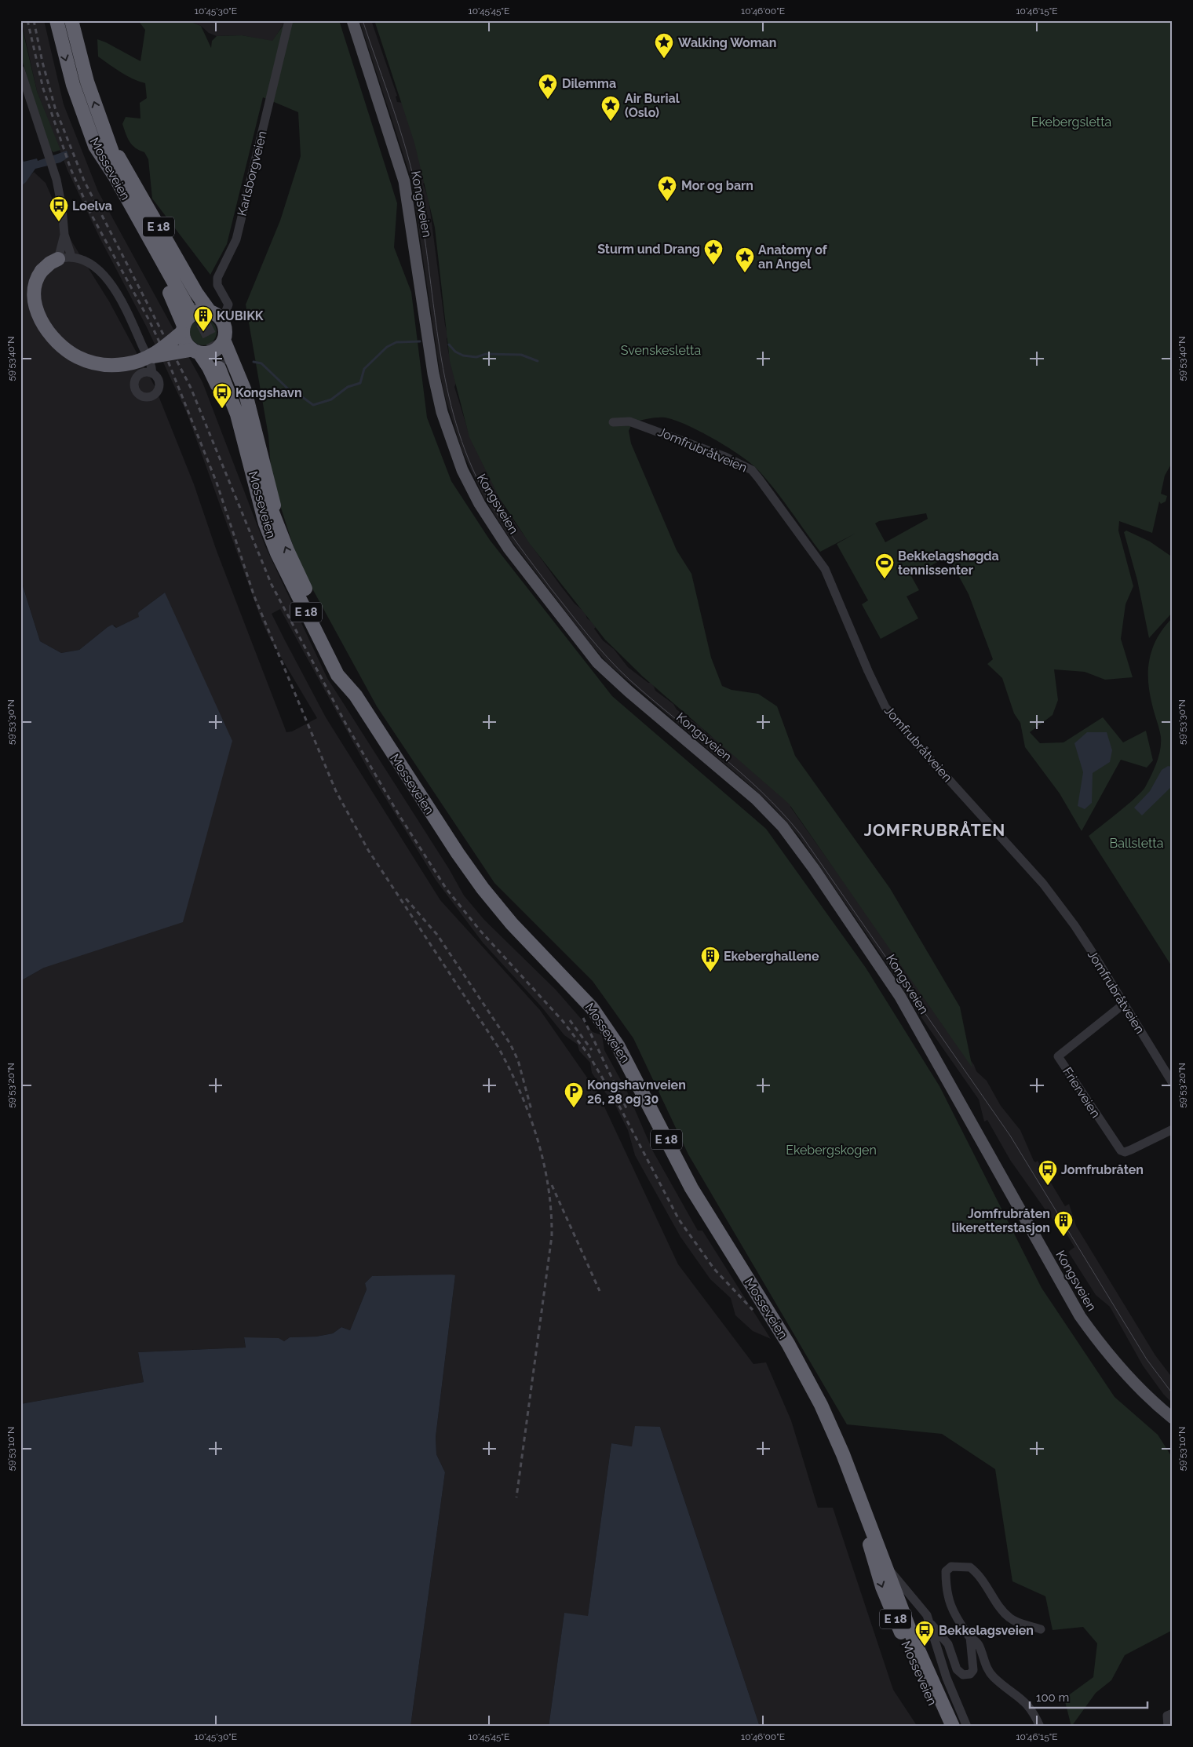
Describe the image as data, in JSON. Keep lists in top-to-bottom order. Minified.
{"streets":{"highway":["Mosseveien","E 18"],"main road":["Kongsveien"],"street":["Karlsborgveien","Jomfrubråtveien","Frierveien"]},"crossings":[["Mosseveien","E 18"],["Karlsborgveien","E 18"],["Jomfrubråtveien","Frierveien"]],"districts":["JOMFRUBRÅTEN"],"parks":["Ekebergsletta","Svenskesletta","Ballsletta","Ekebergskogen"],"places":{"place":["Walking Woman","Dilemma","Air Burial (Oslo)","Mor og barn","Sturm und Drang","Anatomy of an Angel"],"bus stop":["Loelva","Kongshavn","Jomfrubråten","Bekkelagsveien"],"building":["KUBIKK","Ekeberghallene","Jomfrubråten likeretterstasjon"],"sports":["Bekkelagshøgda tennissenter"],"parking":["Kongshavnveien 26, 28 og 30"]},"scale_bar":"100 m","coordinates":["10°45'30\"E","10°45'45\"E","10°46'00\"E","10°46'15\"E","59°53'40\"N","59°53'30\"N","59°53'20\"N","59°53'10\"N"]}
